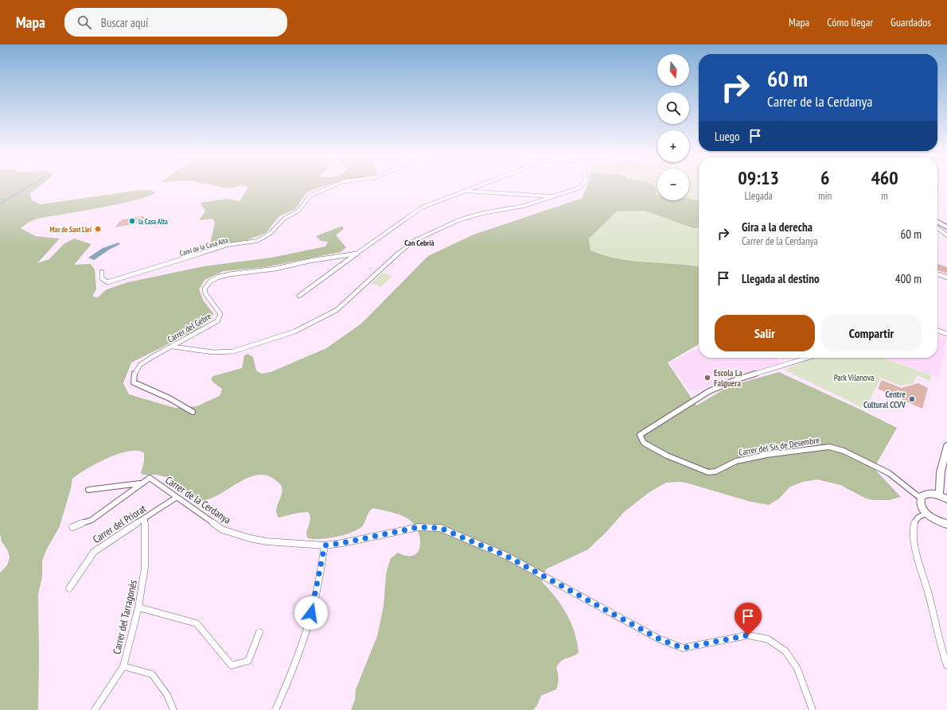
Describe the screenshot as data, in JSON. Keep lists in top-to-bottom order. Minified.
{"streets":{"street":["Camí de la Casa Alta","Carrer del Gebre","Carrer del Sis de Desembre","Carrer de la Cerdanya","Carrer del Priorat","Carrer del Tarragonès"]},"crossings":[["Carrer de la Cerdanya","Carrer del Priorat"],["Carrer del Priorat","Carrer del Tarragonès"]],"districts":["Can Cebrià"],"parks":["Park Vilanova"],"places":["la Casa Alta","Mas de Sant Lleí","Escola La Falguera","Centre Cultural CCVV"],"north":"bottom","page":{"header":"Mapa","search":"Buscar aquí","nav":["Mapa","Cómo llegar","Guardados"],"map_buttons":["+","−"],"turn":["60 m","Carrer de la Cerdanya"],"then":"Luego","eta":["09:13","Llegada","6","min","460","m"],"list":[{"name":"Gira a la derecha","note":"Carrer de la Cerdanya","value":"60 m"},{"name":"Llegada al destino","value":"400 m"}],"buttons":["Salir","Compartir"]}}
